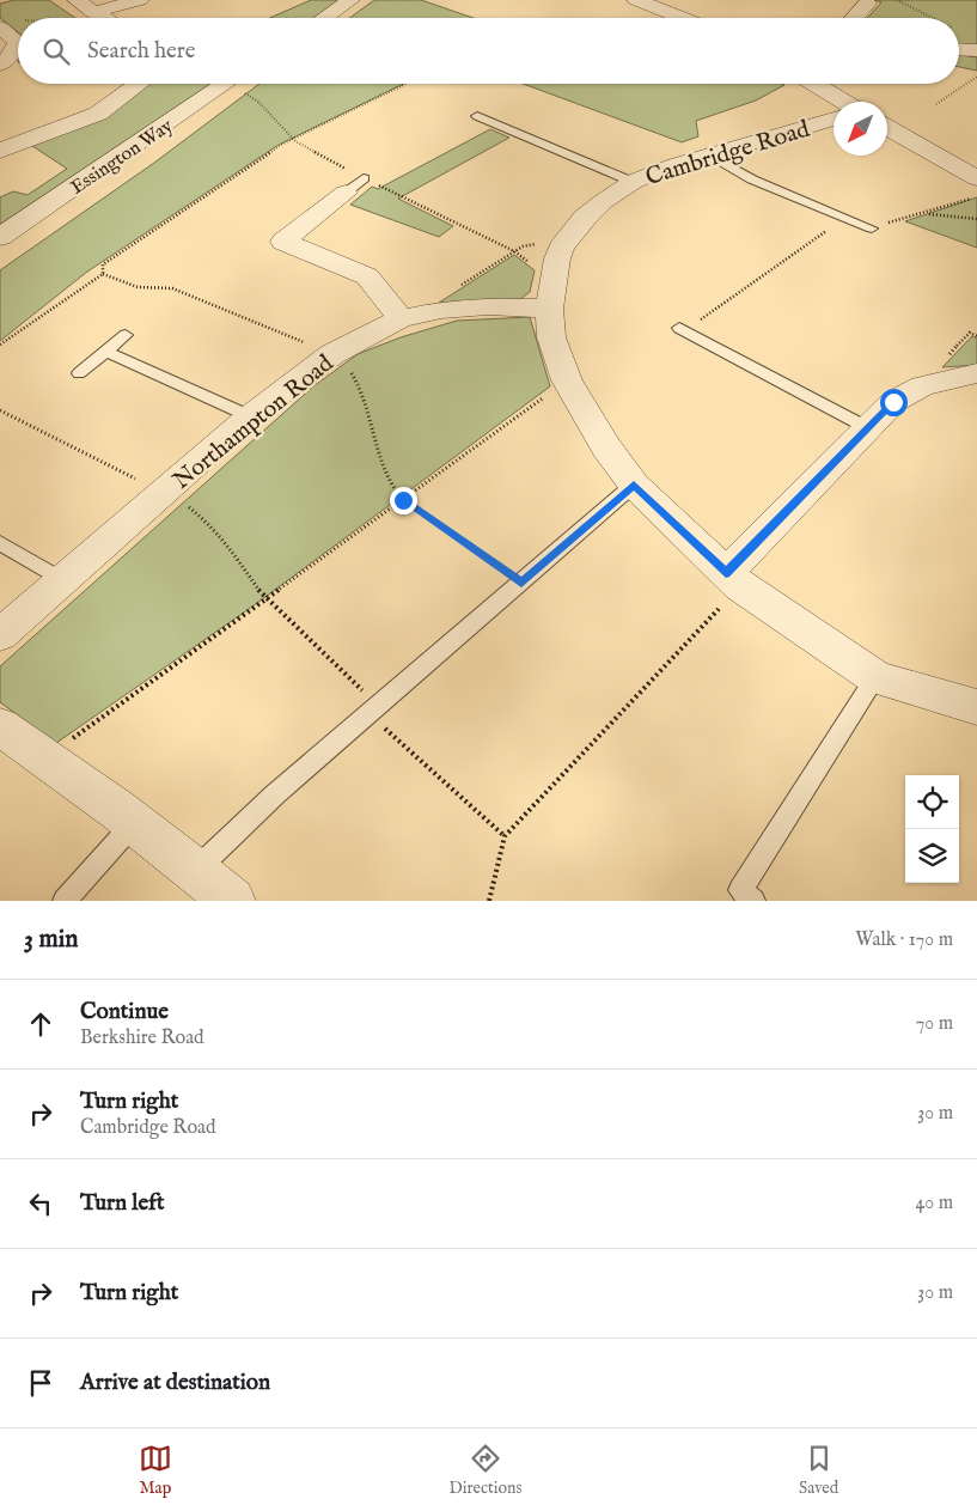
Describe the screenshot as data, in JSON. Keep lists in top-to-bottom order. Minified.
{"streets":{"street":["Cambridge Road","Essington Way","Northampton Road"]},"crossings":[["Cambridge Road","Northampton Road"]],"north":"bottom left","page":{"search":"Search here","heading":["3 min","Walk · 170 m"],"list":[["Continue","Berkshire Road","70 m"],["Turn right","Cambridge Road","30 m"],["Turn left","40 m"],["Turn right","30 m"],"Arrive at destination"],"nav":["Map","Directions","Saved"]}}
